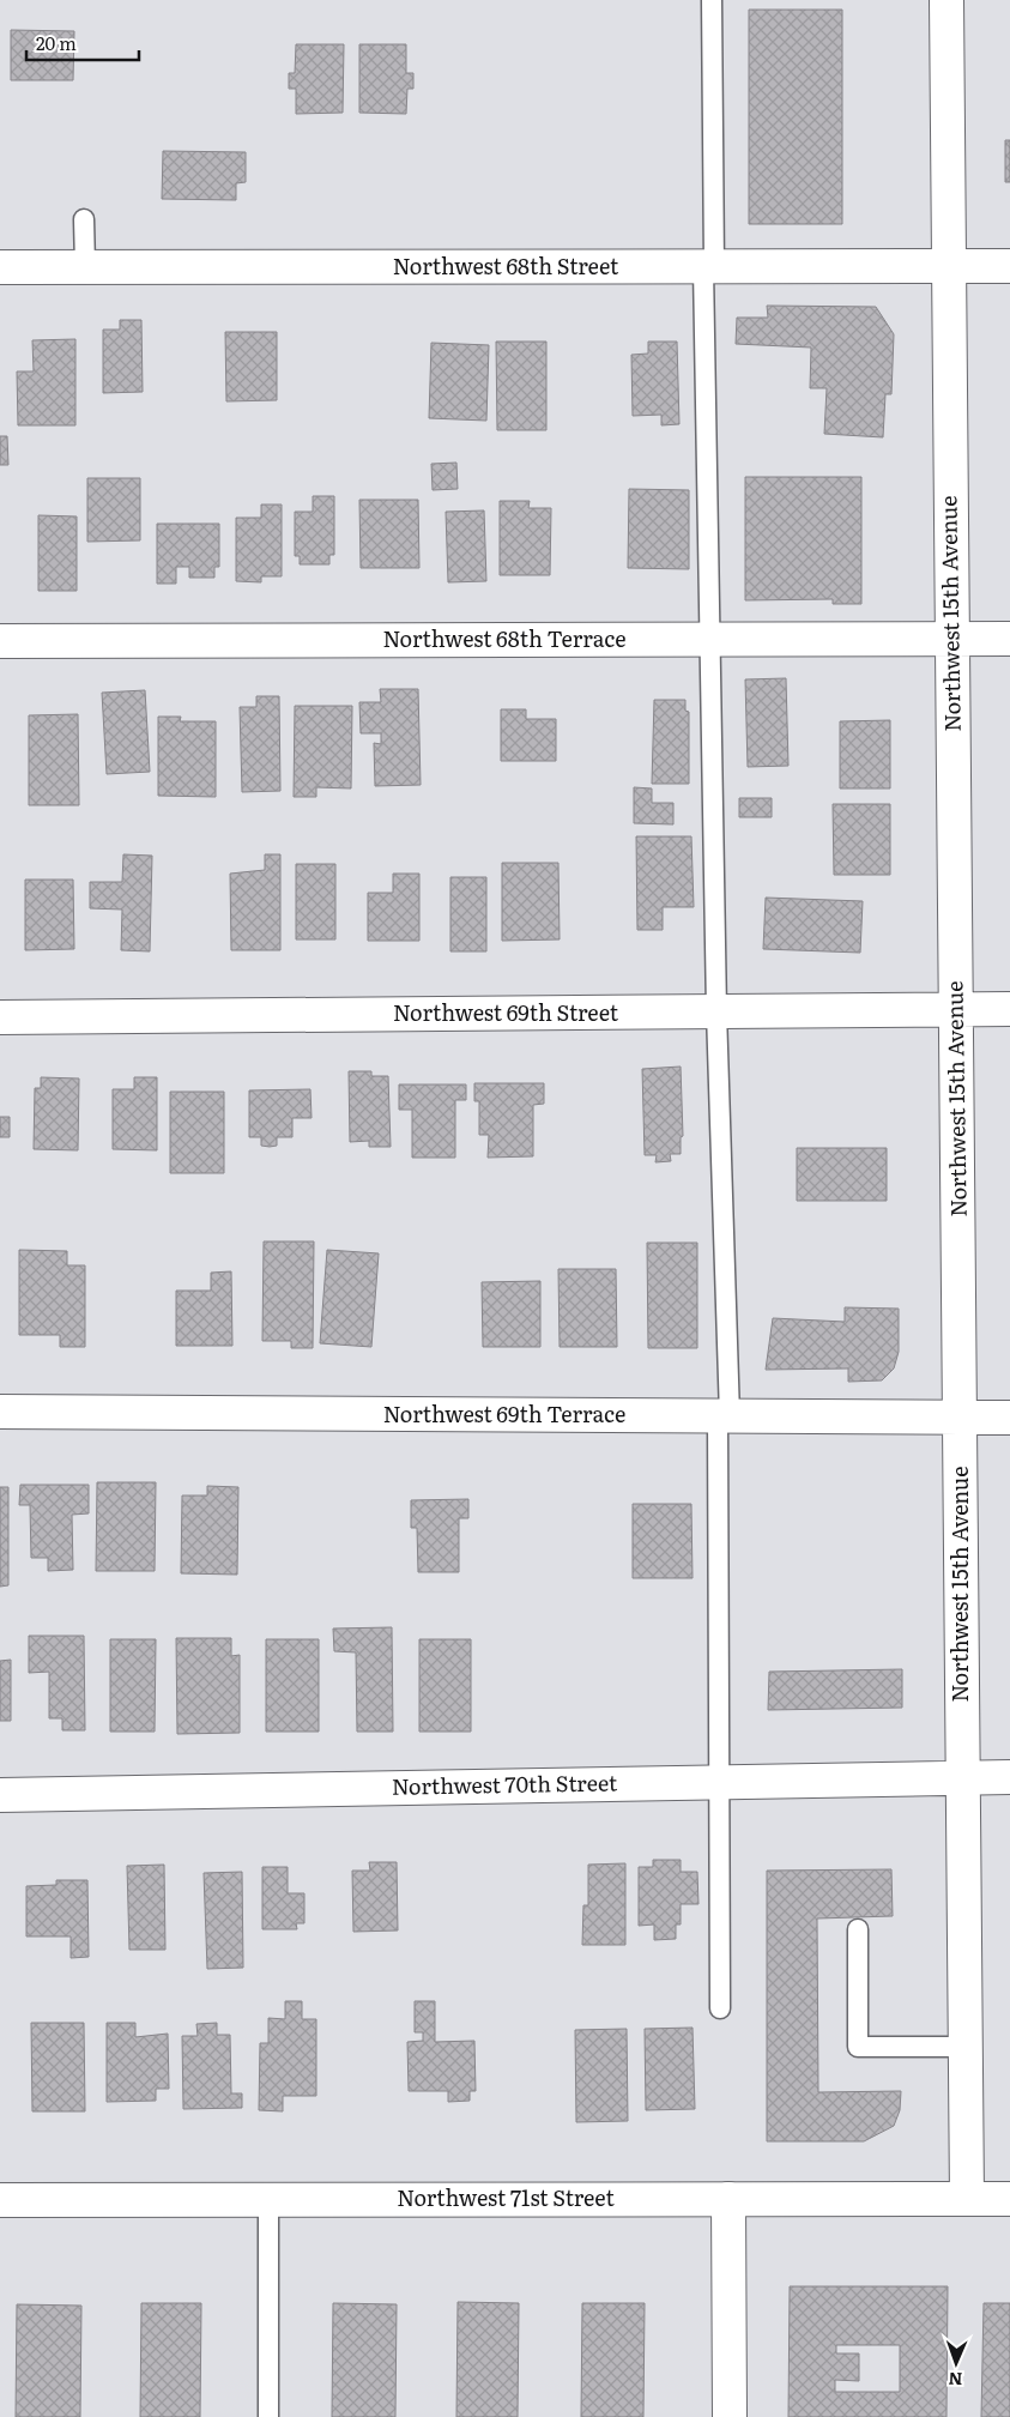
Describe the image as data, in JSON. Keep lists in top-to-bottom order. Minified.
{"streets":{"street":["Northwest 68th Street","Northwest 15th Avenue","Northwest 68th Terrace","Northwest 69th Street","Northwest 69th Terrace","Northwest 70th Street","Northwest 71st Street"]},"crossings":[["Northwest 68th Street","Northwest 15th Avenue"],["Northwest 15th Avenue","Northwest 68th Terrace"],["Northwest 15th Avenue","Northwest 69th Street"],["Northwest 15th Avenue","Northwest 69th Terrace"],["Northwest 15th Avenue","Northwest 70th Street"],["Northwest 15th Avenue","Northwest 71st Street"]],"scale_bar":"20 m","north":"bottom"}
